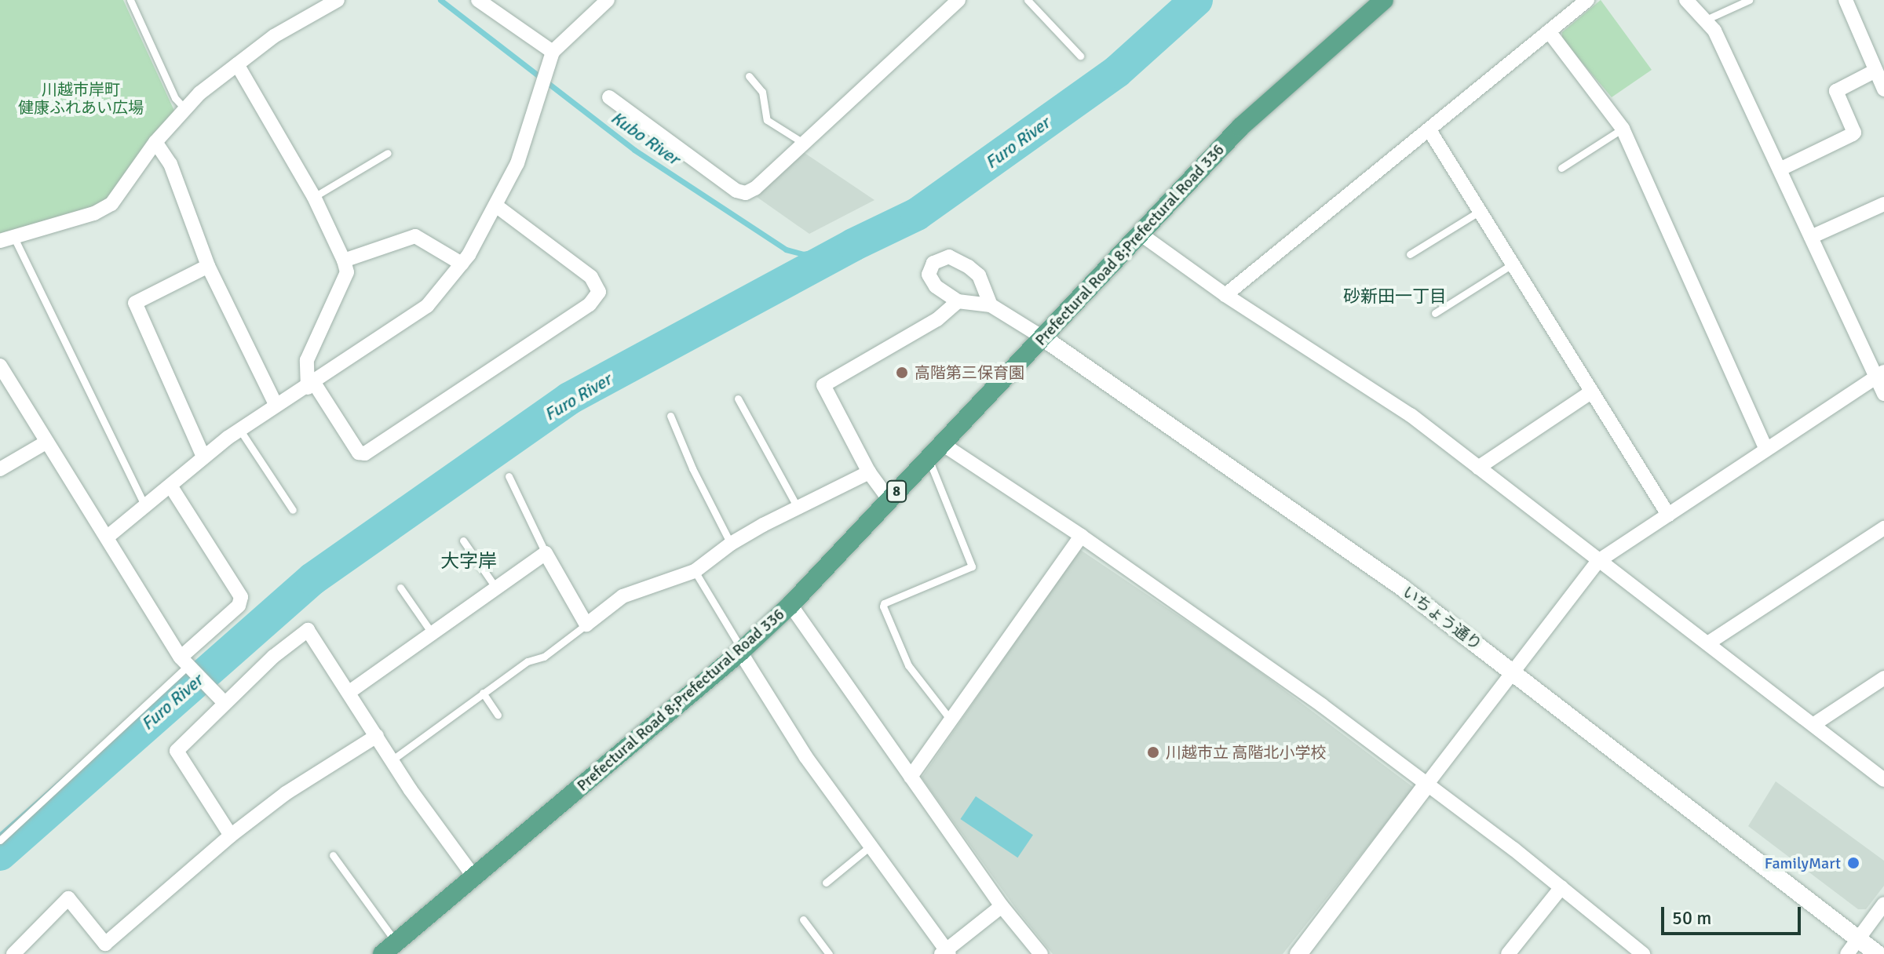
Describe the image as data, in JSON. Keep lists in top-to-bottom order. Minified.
{"streets":{"main road":["Prefectural Road 8;Prefectural Road 336","8"],"street":["いちょう通り"]},"crossings":[["Prefectural Road 8;Prefectural Road 336","いちょう通り"]],"districts":["砂新田一丁目","大字岸"],"water":["Kubo River","Furo River"],"parks":["川越市岸町 健康ふれあい広場"],"places":["高階第三保育園","川越市立 高階北小学校","FamilyMart"],"scale_bar":"50 m"}
